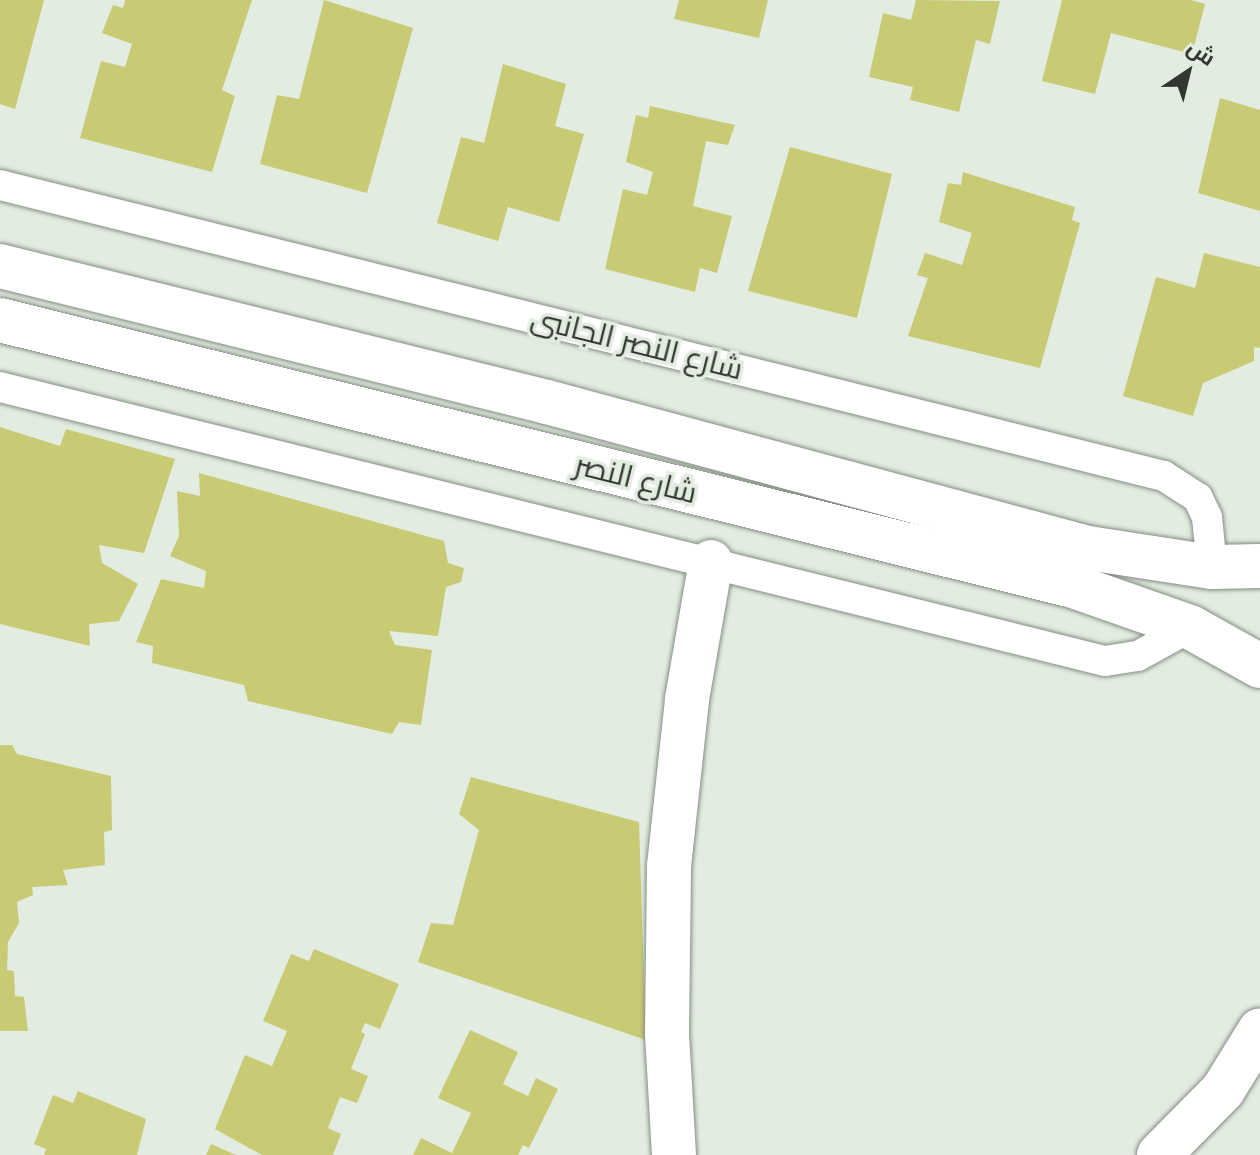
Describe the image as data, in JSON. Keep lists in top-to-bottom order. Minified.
{"streets":{"street":["شارع النصر"],"lane":["شارع النصر الجانبى"]},"crossings":[["شارع النصر الجانبى","شارع النصر"]],"north":"top right"}
